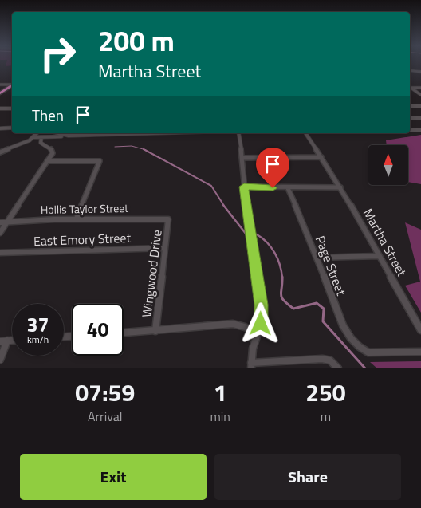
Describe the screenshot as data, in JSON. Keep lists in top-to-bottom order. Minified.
{"streets":{"street":["Hollis Taylor Street","East Emory Street","Martha Street","Page Street","Wingwood Drive"]},"crossings":[["Hollis Taylor Street","Wingwood Drive"],["East Emory Street","Wingwood Drive"]],"north":"top","page":{"turn":["200 m","Martha Street"],"then":"Then","speed":"37 km/h","limit":"40","eta":["07:59","Arrival","1","min","250","m"],"buttons":["Exit","Share"]}}
